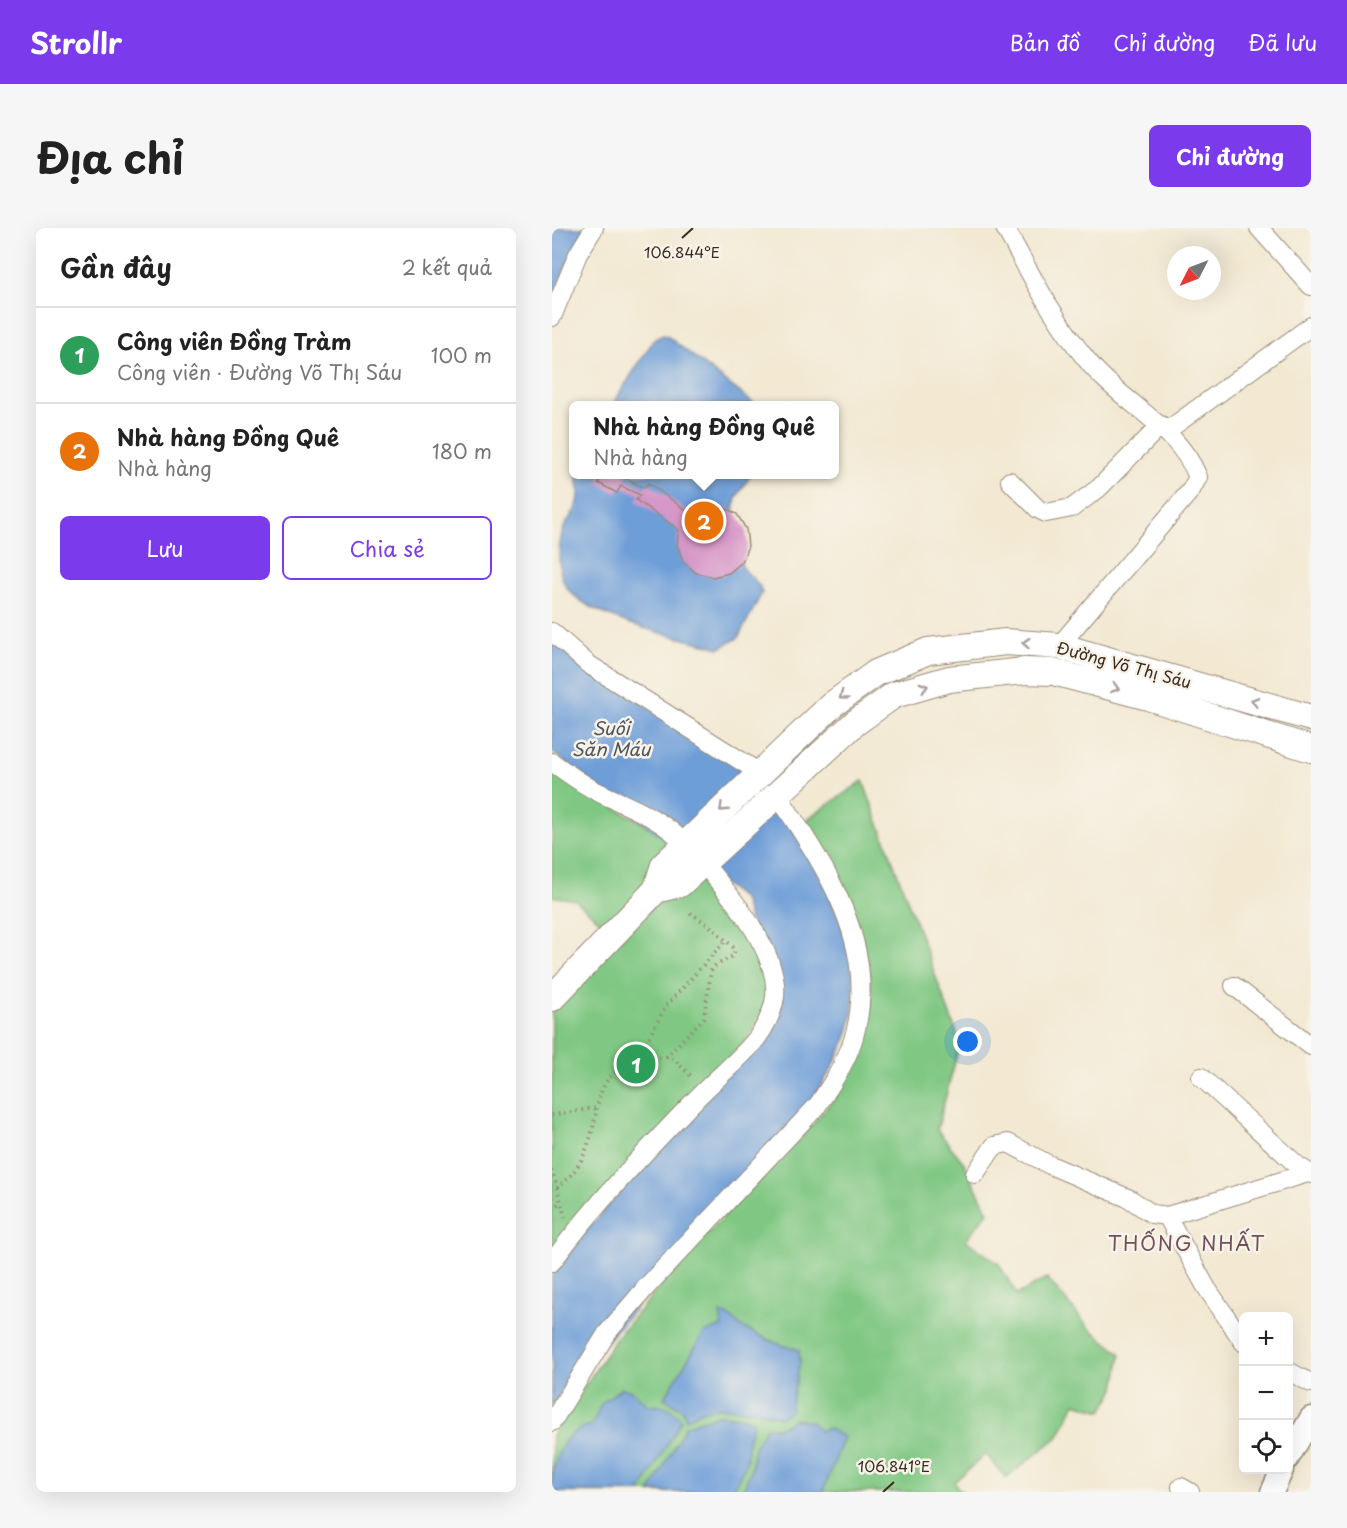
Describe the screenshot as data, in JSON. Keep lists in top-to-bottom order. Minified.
{"streets":{"main road":["Đường Võ Thị Sáu"]},"districts":["THỐNG NHẤT"],"water":["Suối Săn Máu"],"north":"bottom left","page":{"header":"Strollr","nav":["Bản đồ","Chỉ đường","Đã lưu"],"title":"Địa chỉ","buttons":["Chỉ đường",["Lưu","Chia sẻ"]],"heading":["Gần đây","2 kết quả"],"list":[{"mark":"1","name":"Công viên Đồng Tràm","note":"Công viên · Đường Võ Thị Sáu","value":"100 m"},{"mark":"2","name":"Nhà hàng Đồng Quê","note":"Nhà hàng","value":"180 m"}],"popup":["Nhà hàng Đồng Quê","Nhà hàng"],"pins":["2","1"],"map_buttons":["+","−"]},"coordinates":["106.844°E","106.841°E"]}
